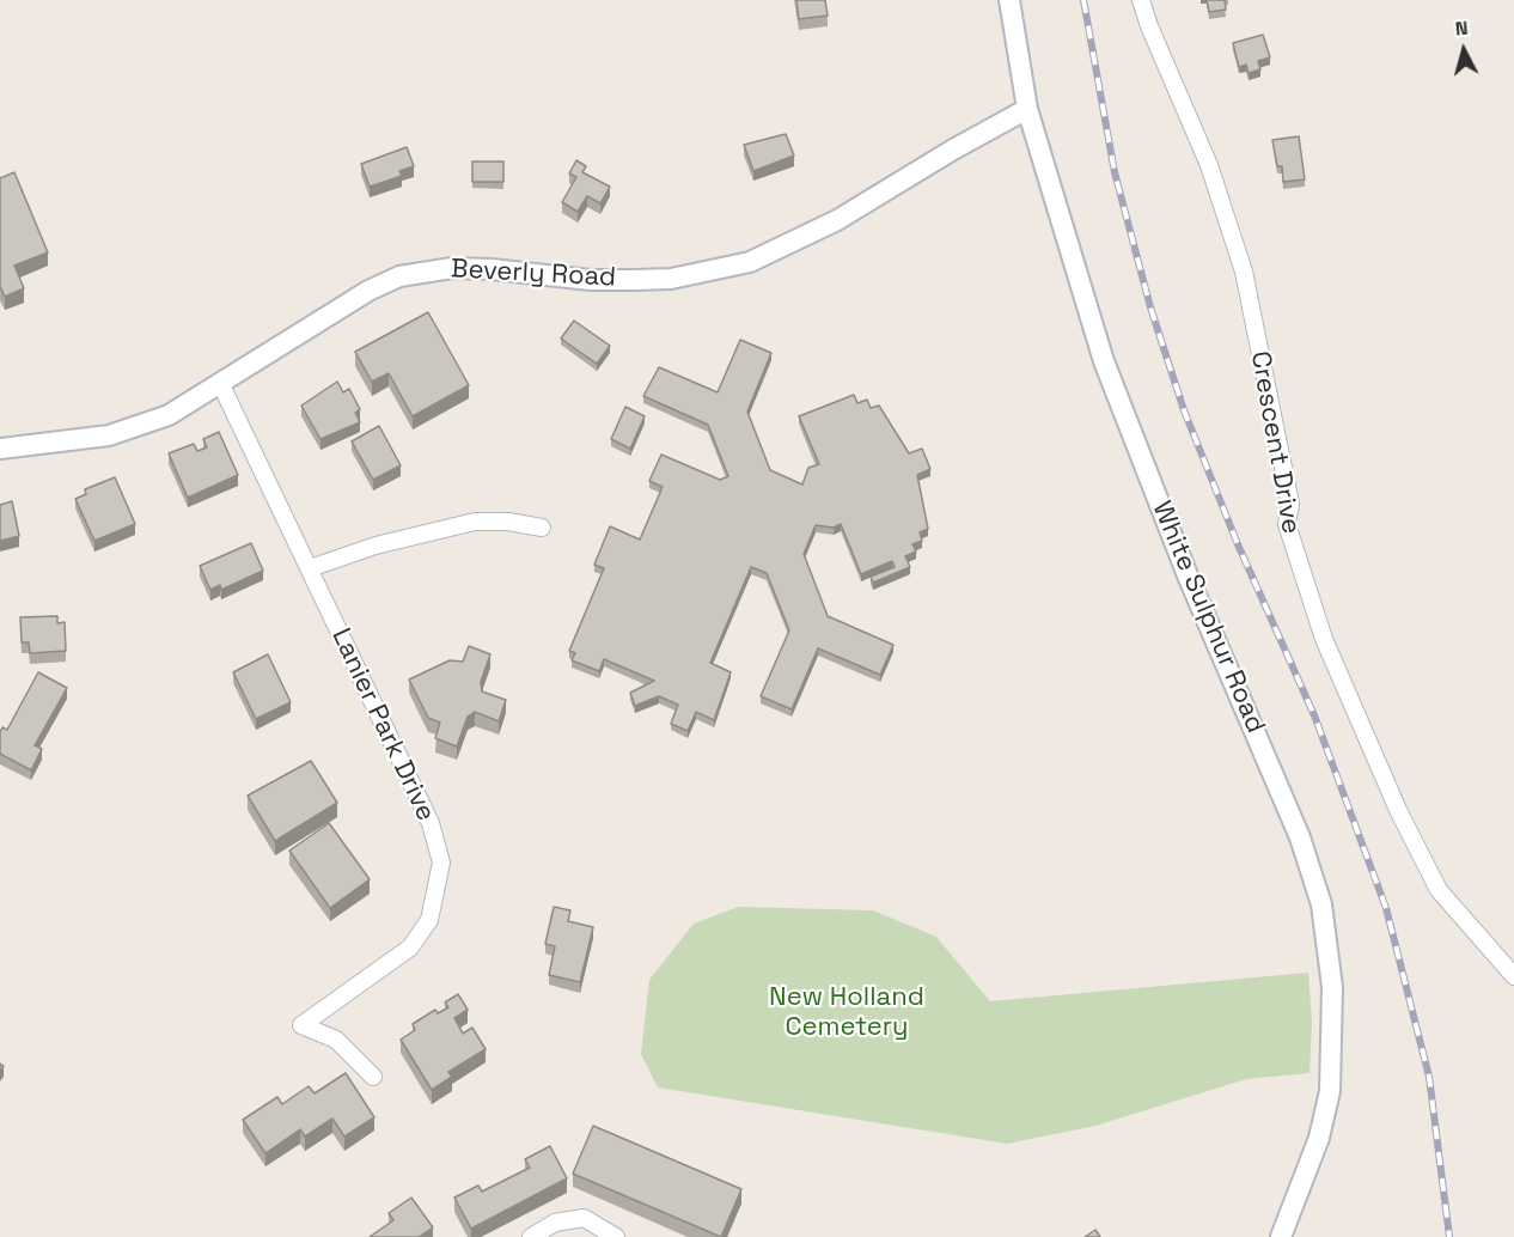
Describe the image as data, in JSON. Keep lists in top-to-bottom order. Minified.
{"streets":{"street":["Beverly Road","Crescent Drive","White Sulphur Road","Lanier Park Drive"]},"crossings":[["Beverly Road","White Sulphur Road"],["Beverly Road","Lanier Park Drive"]],"parks":["New Holland Cemetery"],"north":"top"}
